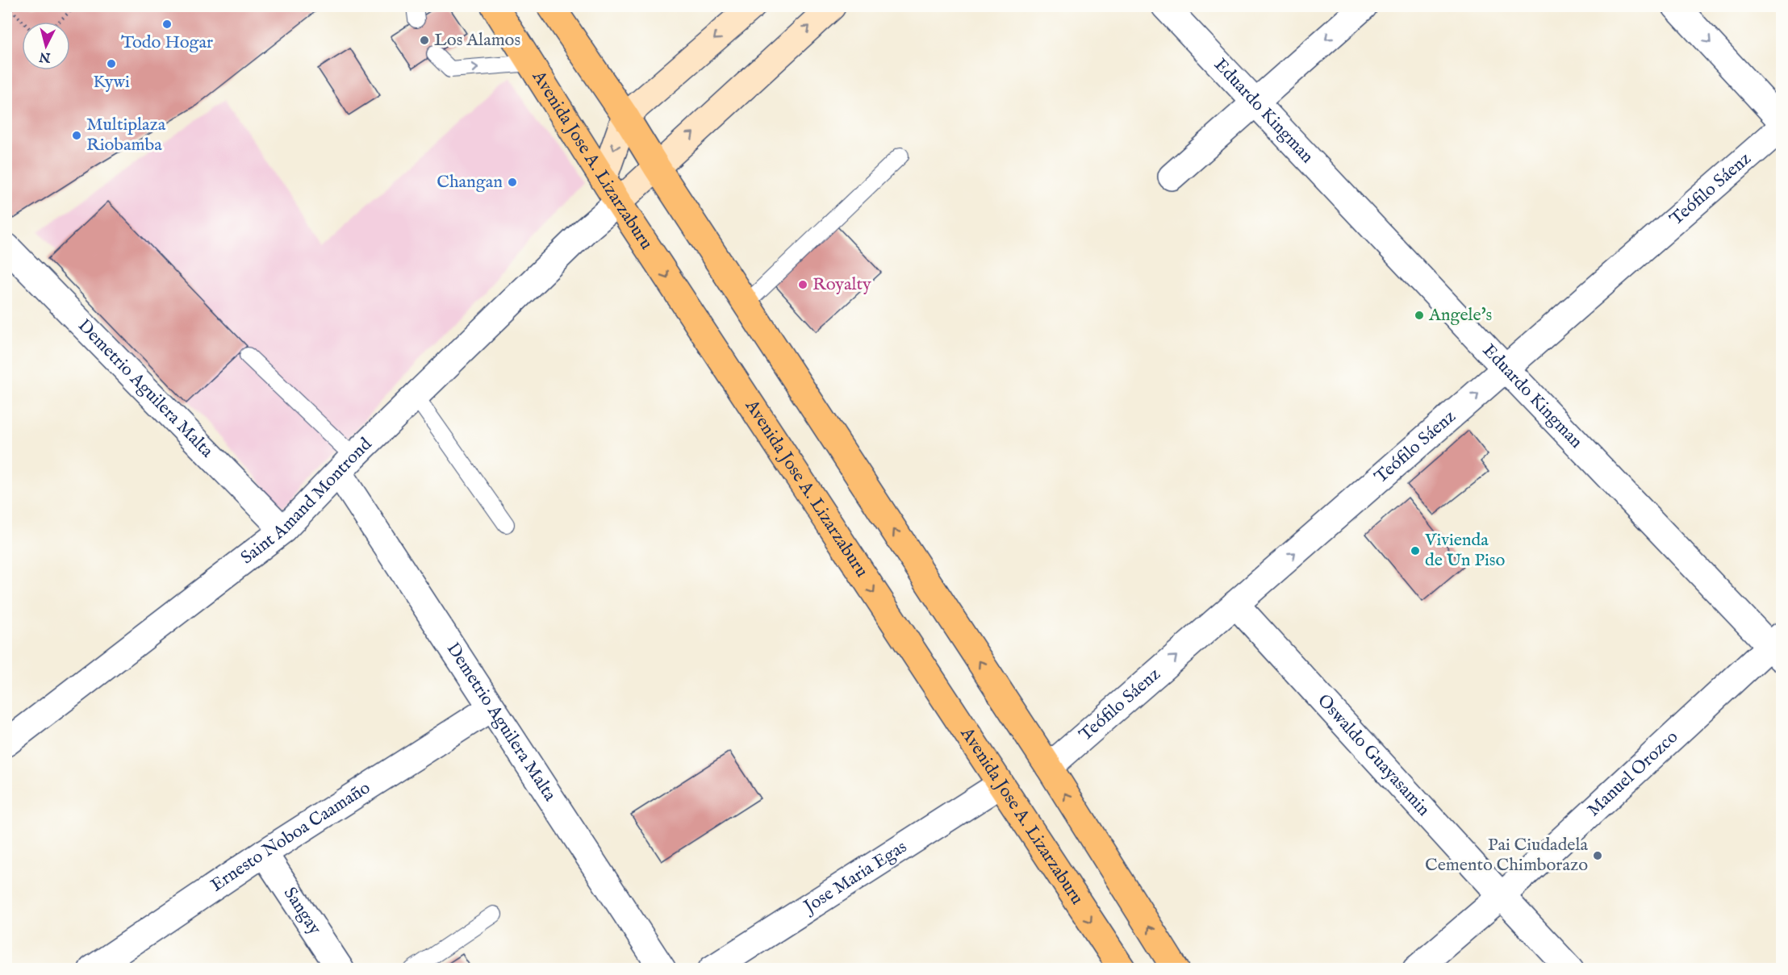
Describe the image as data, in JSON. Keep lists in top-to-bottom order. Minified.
{"streets":{"main road":["Avenida Jose A. Lizarzaburu"],"street":["Eduardo Kingman","Teófilo Sáenz","Demetrio Aguilera Malta","Saint Amand Montrond","Oswaldo Guayasamin","Manuel Orozco","Ernesto Noboa Caamaño","Jose Maria Egas","Sangay"]},"crossings":[["Eduardo Kingman","Teófilo Sáenz"],["Eduardo Kingman","Manuel Orozco"],["Avenida Jose A. Lizarzaburu","Saint Amand Montrond"],["Avenida Jose A. Lizarzaburu","Jose Maria Egas"],["Teófilo Sáenz","Oswaldo Guayasamin"],["Demetrio Aguilera Malta","Saint Amand Montrond"],["Demetrio Aguilera Malta","Ernesto Noboa Caamaño"],["Oswaldo Guayasamin","Manuel Orozco"],["Ernesto Noboa Caamaño","Sangay"]],"one_way":["Teófilo Sáenz"],"places":["Todo Hogar","Los Alamos","Kywi","Multiplaza Riobamba","Changan","Royalty","Angele's","Vivienda de Un Piso","Pai Ciudadela Cemento Chimborazo"],"north":"bottom"}
